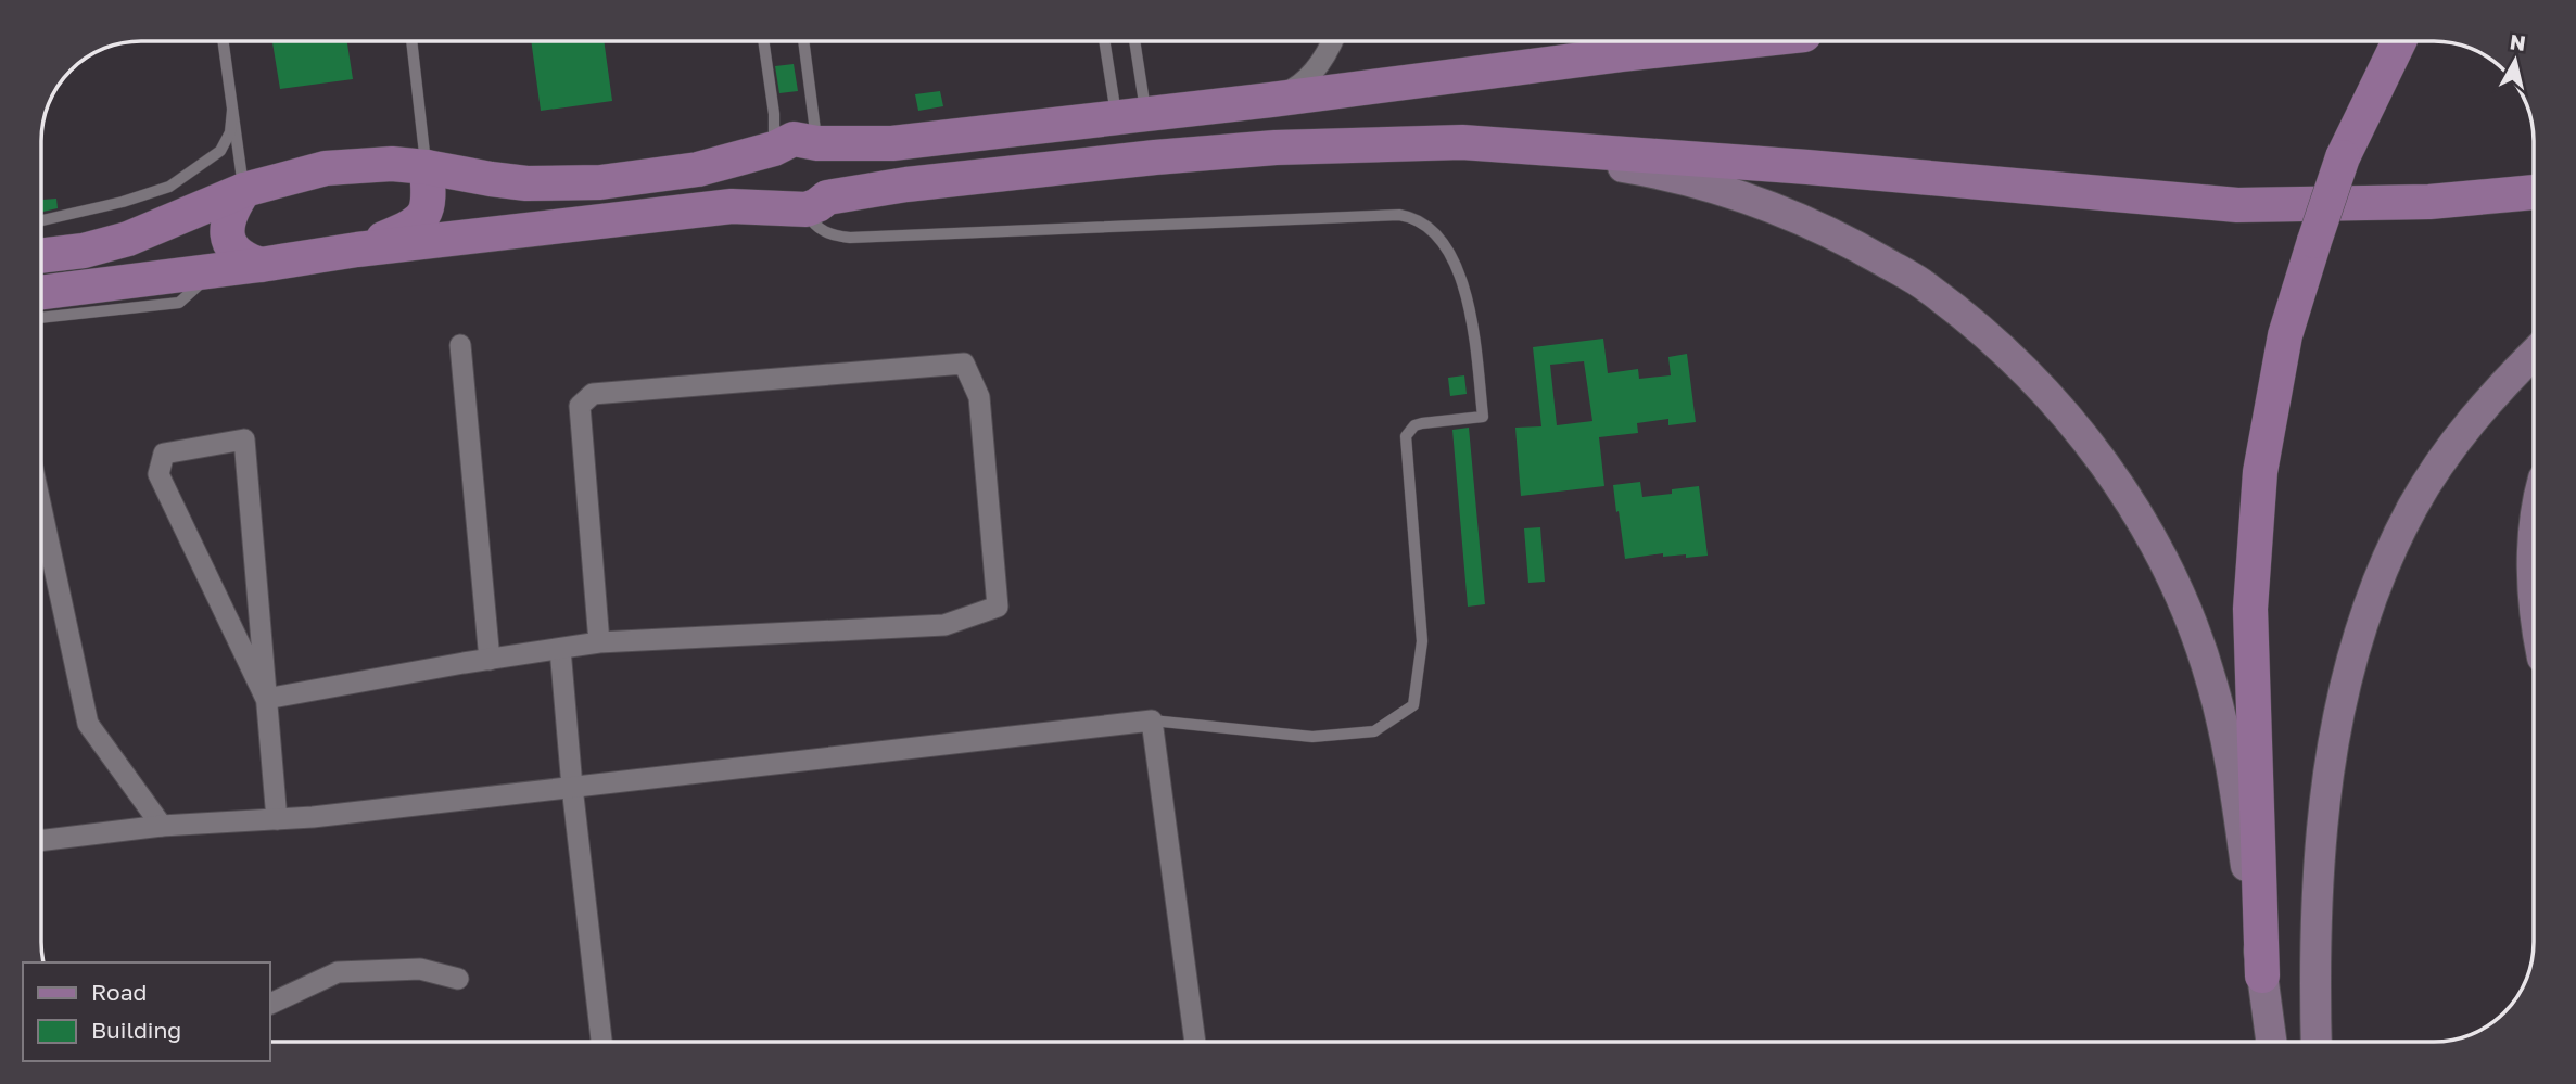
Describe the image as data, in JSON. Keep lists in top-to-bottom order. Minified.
{"legend":["Road","Building"],"north":"top"}
